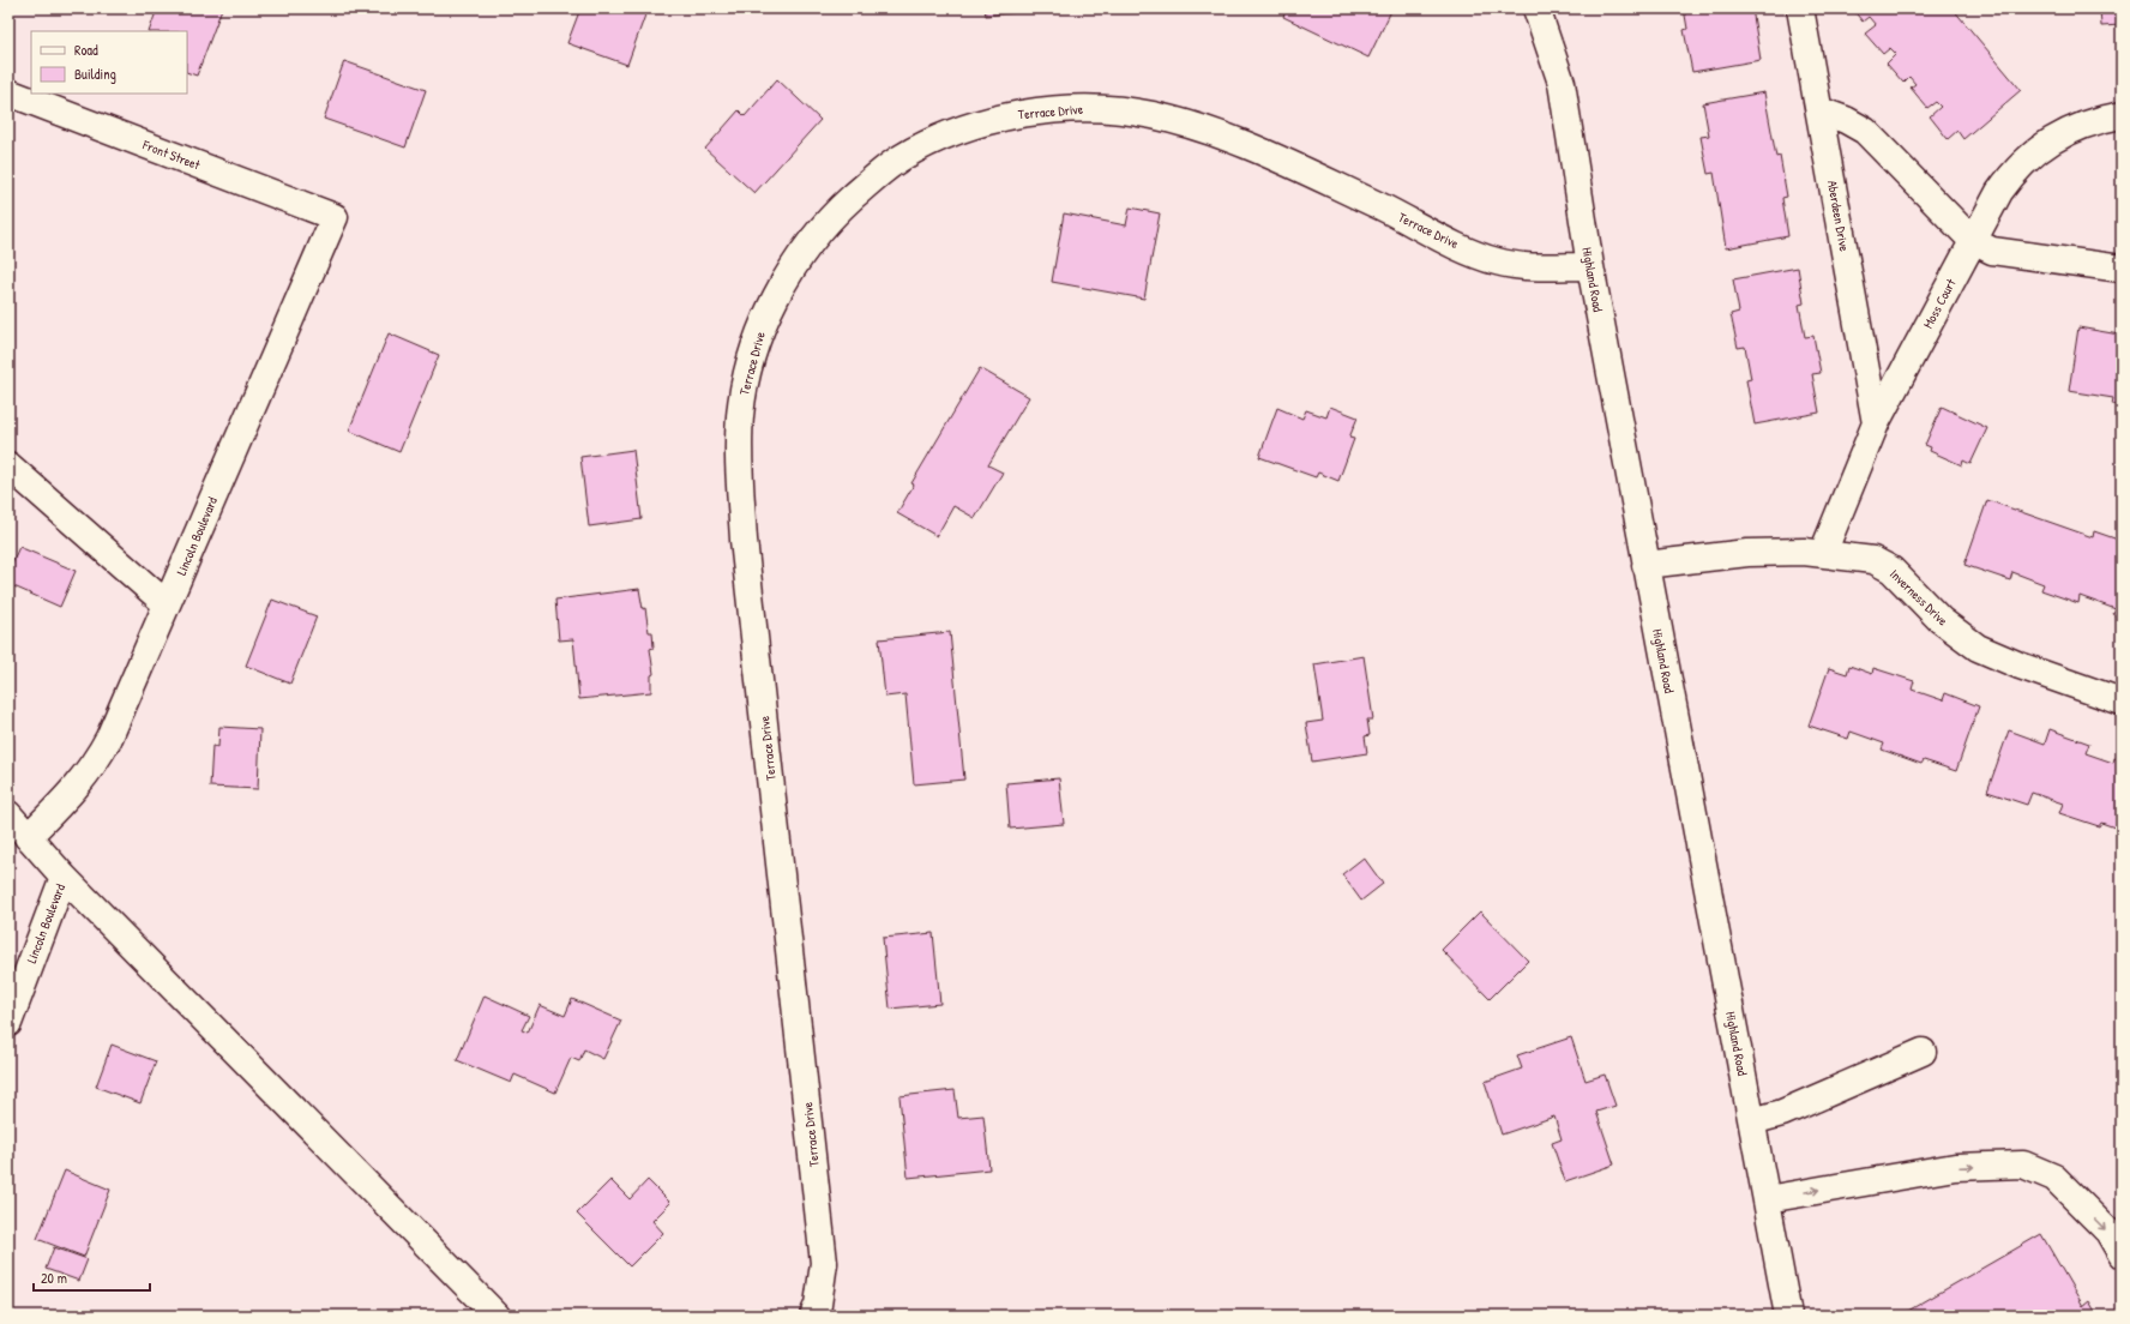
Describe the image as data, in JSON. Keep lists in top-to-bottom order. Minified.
{"streets":{"street":["Terrace Drive","Front Street","Aberdeen Drive","Highland Road","Moss Court","Lincoln Boulevard","Inverness Drive"]},"crossings":[["Terrace Drive","Highland Road"],["Front Street","Lincoln Boulevard"],["Aberdeen Drive","Moss Court"],["Highland Road","Inverness Drive"],["Moss Court","Inverness Drive"]],"legend":["Road","Building"],"scale_bar":"20 m"}
